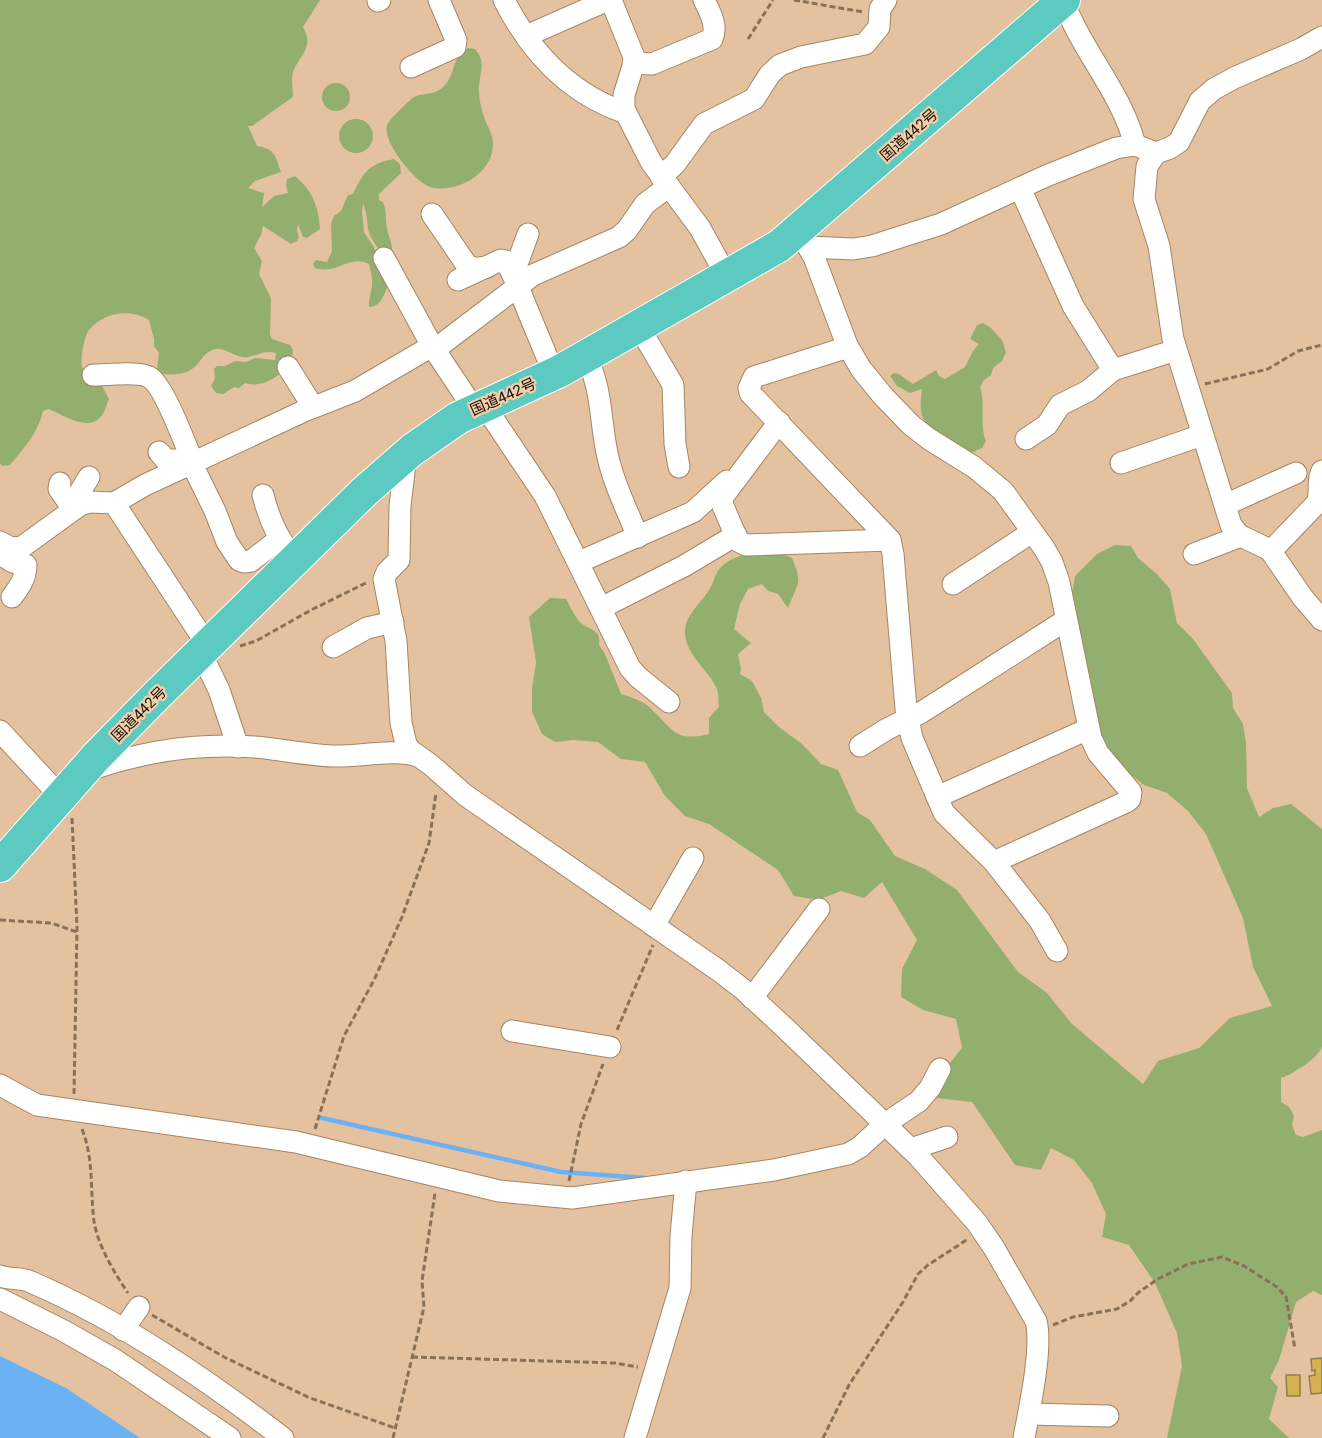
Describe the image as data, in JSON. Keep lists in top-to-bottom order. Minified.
{"streets":{"highway":["国道442号"]}}
